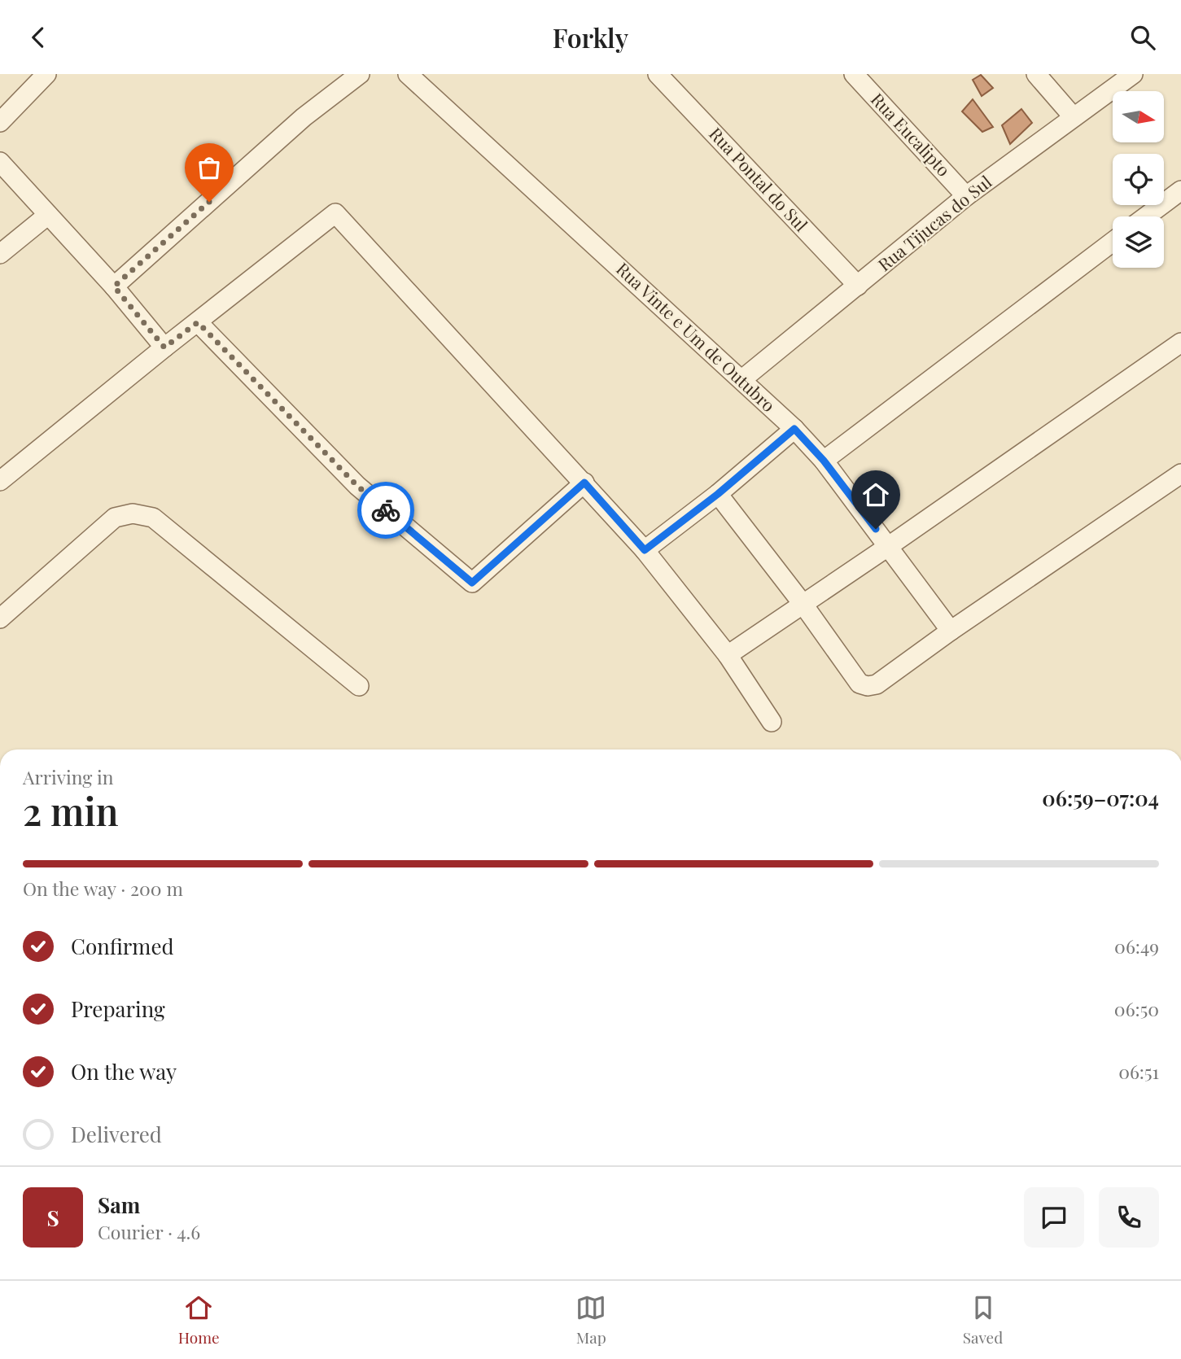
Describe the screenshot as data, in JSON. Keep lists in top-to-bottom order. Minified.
{"streets":{"street":["Rua Eucalipto","Rua Pontal do Sul","Rua Tijucas do Sul","Rua Vinte e Um de Outubro"]},"crossings":[["Rua Eucalipto","Rua Tijucas do Sul"],["Rua Pontal do Sul","Rua Tijucas do Sul"],["Rua Tijucas do Sul","Rua Vinte e Um de Outubro"]],"north":"right","page":{"header":"Forkly","heading":["2 min","Arriving in","06:59–07:04"],"panel":["Sam","Courier · 4.6"],"bar":"On the way · 200 m","list":[["Confirmed","06:49"],["Preparing","06:50"],["On the way","06:51"],"Delivered"],"round":"S","tabs":["Home","Map","Saved"]}}
